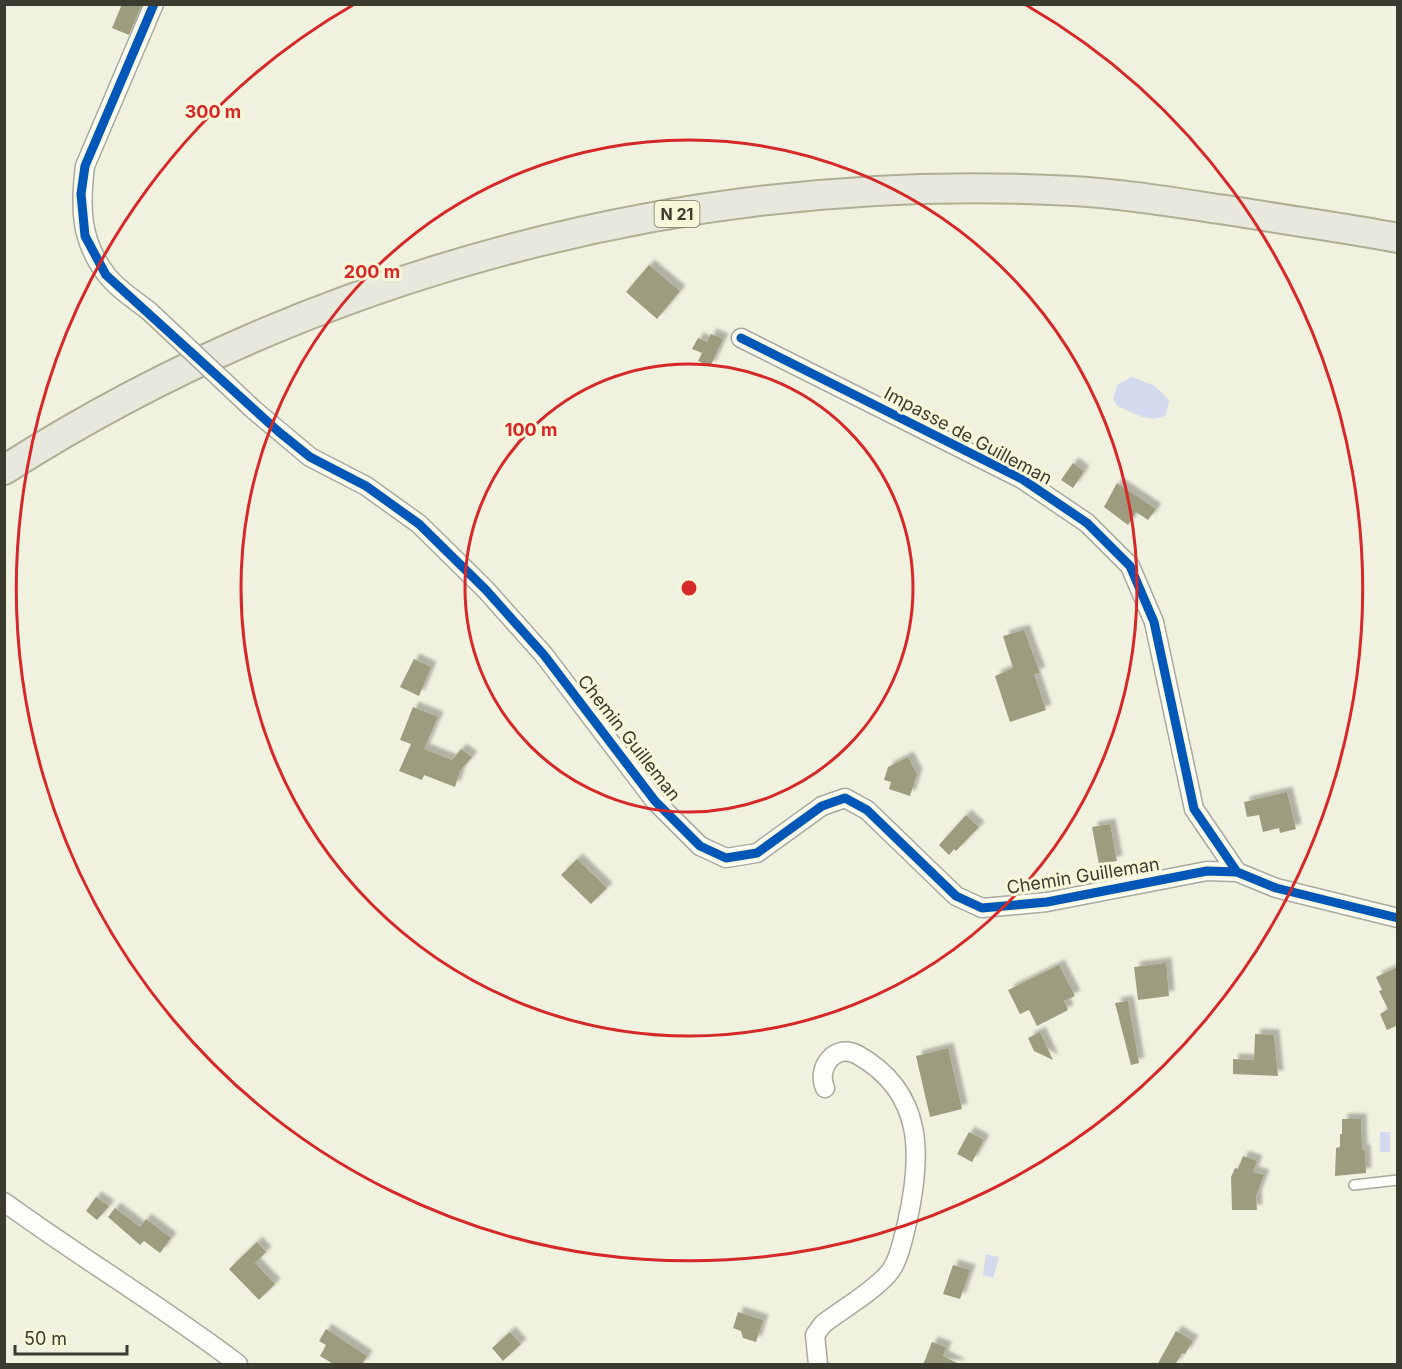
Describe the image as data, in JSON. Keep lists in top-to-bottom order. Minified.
{"streets":{"main road":["N 21"],"street":["Impasse de Guilleman","Chemin Guilleman"]},"crossings":[["Impasse de Guilleman","Chemin Guilleman"]],"scale_bar":"50 m","rings":["300 m","200 m","100 m"]}
